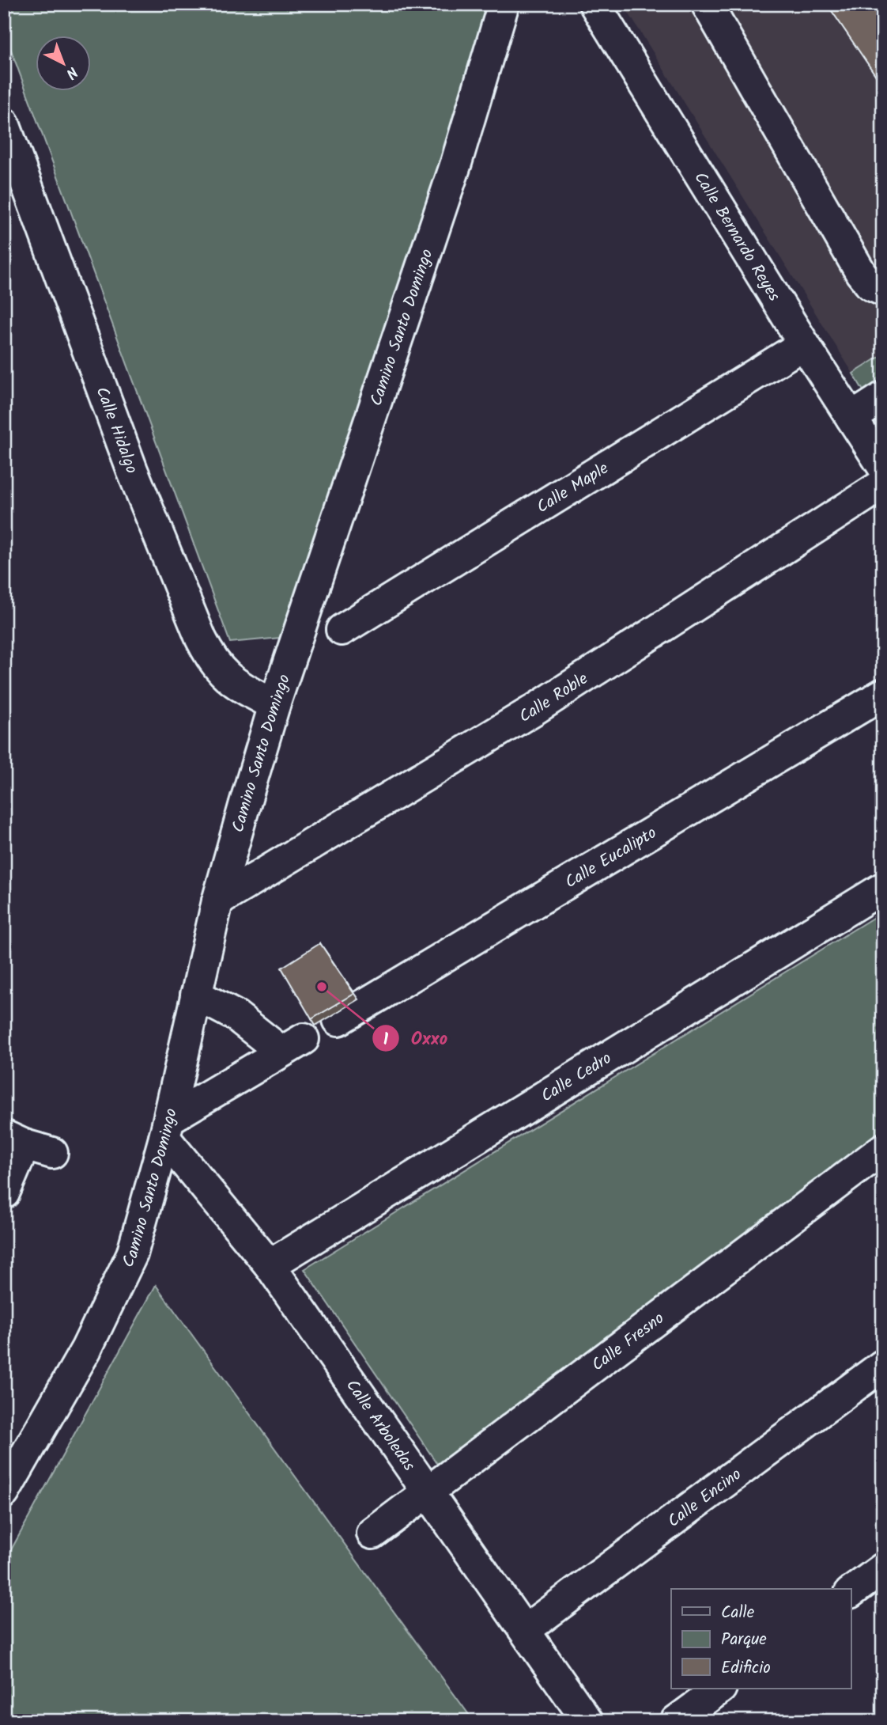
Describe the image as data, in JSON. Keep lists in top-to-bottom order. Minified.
{"streets":{"street":["Calle Bernardo Reyes","Camino Santo Domingo","Calle Hidalgo","Calle Maple","Calle Roble","Calle Eucalipto","Calle Cedro","Calle Fresno","Calle Arboledas","Calle Encino"]},"crossings":[["Calle Bernardo Reyes","Calle Maple"],["Camino Santo Domingo","Calle Hidalgo"],["Camino Santo Domingo","Calle Roble"],["Camino Santo Domingo","Calle Arboledas"],["Calle Cedro","Calle Arboledas"],["Calle Fresno","Calle Arboledas"],["Calle Arboledas","Calle Encino"]],"places":["Oxxo"],"legend":["Calle","Parque","Edificio"],"north":"bottom right"}
